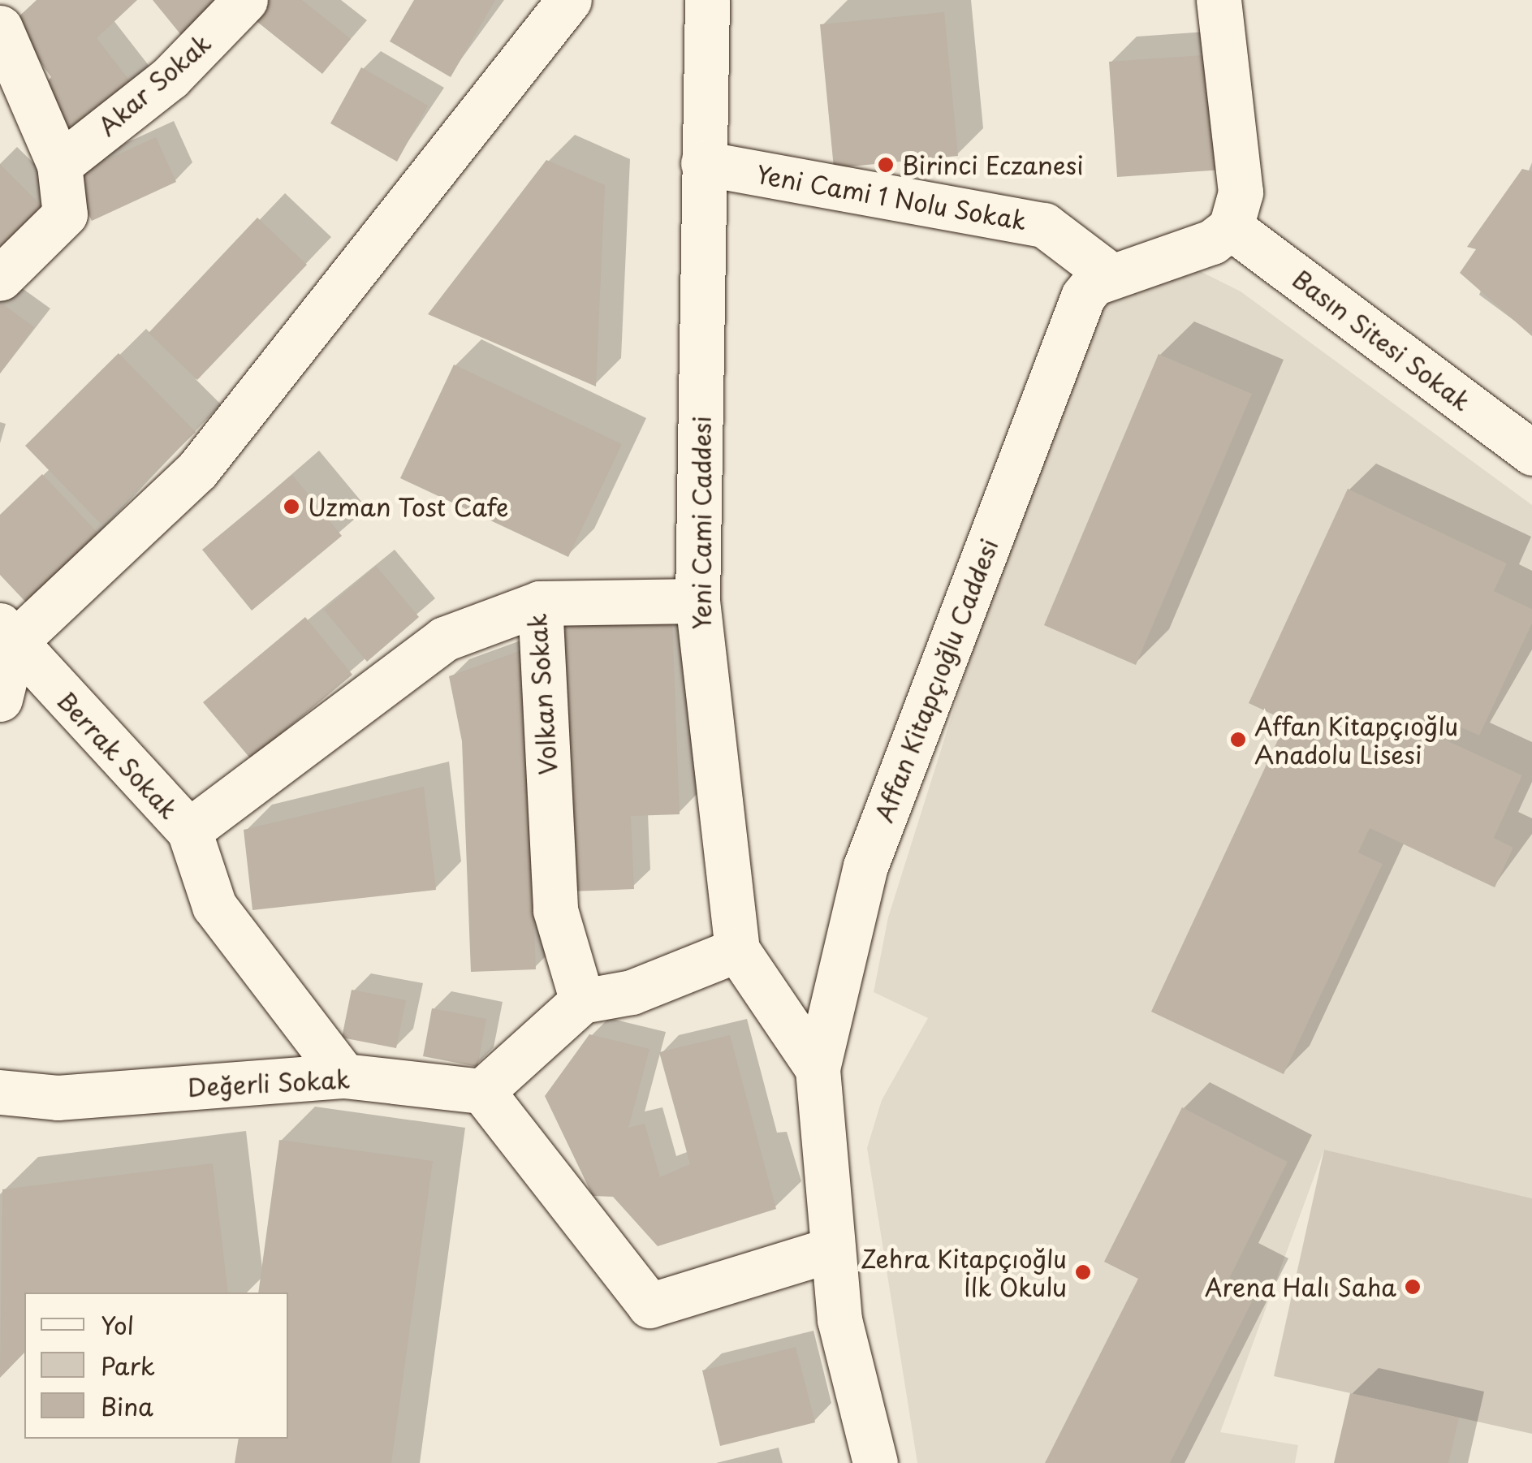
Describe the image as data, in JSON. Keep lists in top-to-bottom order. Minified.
{"streets":{"street":["Akar Sokak","Yeni Cami 1 Nolu Sokak","Basın Sitesi Sokak","Yeni Cami Caddesi","Affan Kitapçıoğlu Caddesi","Volkan Sokak","Berrak Sokak","Değerli Sokak"]},"crossings":[["Yeni Cami 1 Nolu Sokak","Yeni Cami Caddesi"],["Yeni Cami 1 Nolu Sokak","Affan Kitapçıoğlu Caddesi"],["Basın Sitesi Sokak","Affan Kitapçıoğlu Caddesi"],["Yeni Cami Caddesi","Affan Kitapçıoğlu Caddesi"],["Volkan Sokak","Berrak Sokak"],["Berrak Sokak","Değerli Sokak"]],"places":["Birinci Eczanesi","Uzman Tost Cafe","Affan Kitapçıoğlu Anadolu Lisesi","Zehra Kitapçıoğlu İlk Okulu","Arena Halı Saha"],"legend":["Yol","Park","Bina"]}
